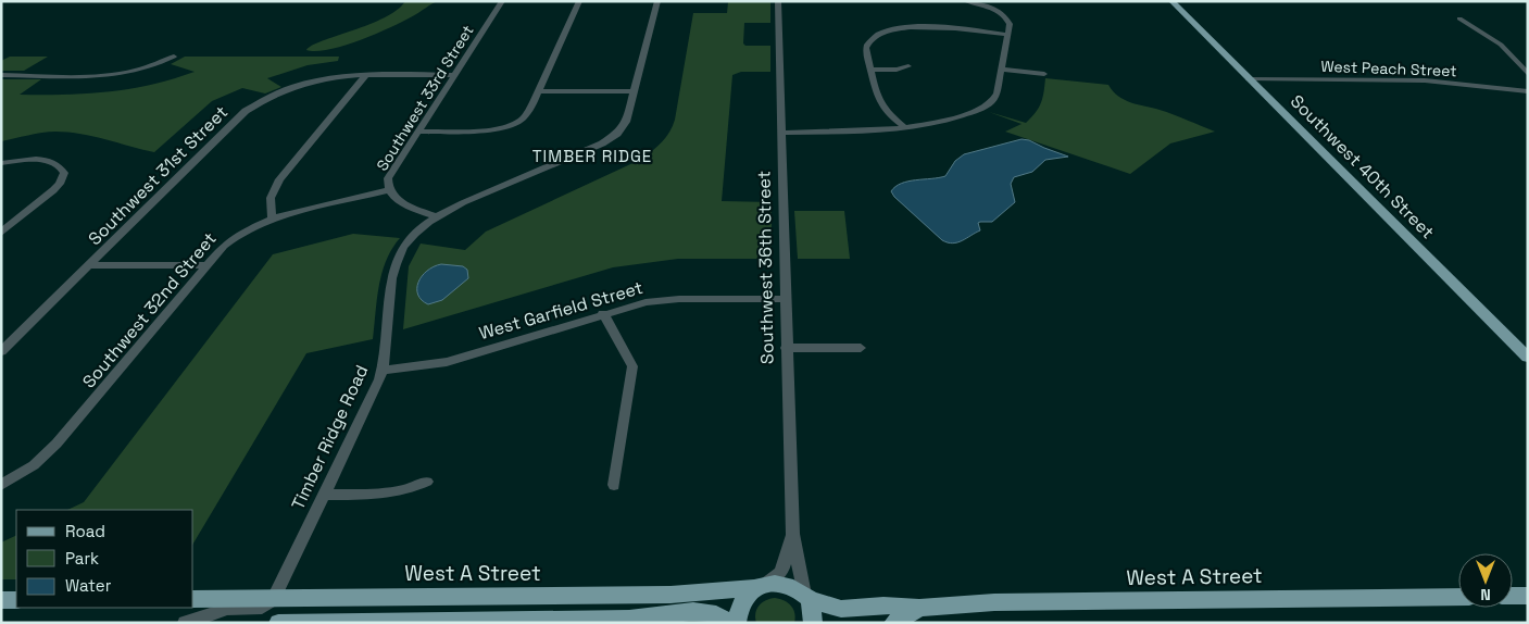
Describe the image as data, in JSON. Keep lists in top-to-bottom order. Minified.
{"streets":{"main road":["Southwest 40th Street","West A Street"],"street":["West Peach Street","Southwest 33rd Street","Southwest 31st Street","Southwest 36th Street","Southwest 32nd Street","West Garfield Street","Timber Ridge Road"]},"crossings":[["West Peach Street","Southwest 40th Street"],["Southwest 33rd Street","Southwest 32nd Street"],["Southwest 33rd Street","Timber Ridge Road"],["Southwest 36th Street","West Garfield Street"],["Southwest 36th Street","West A Street"],["West Garfield Street","Timber Ridge Road"],["Timber Ridge Road","West A Street"]],"districts":["TIMBER RIDGE"],"legend":["Road","Park","Water"],"north":"bottom"}
